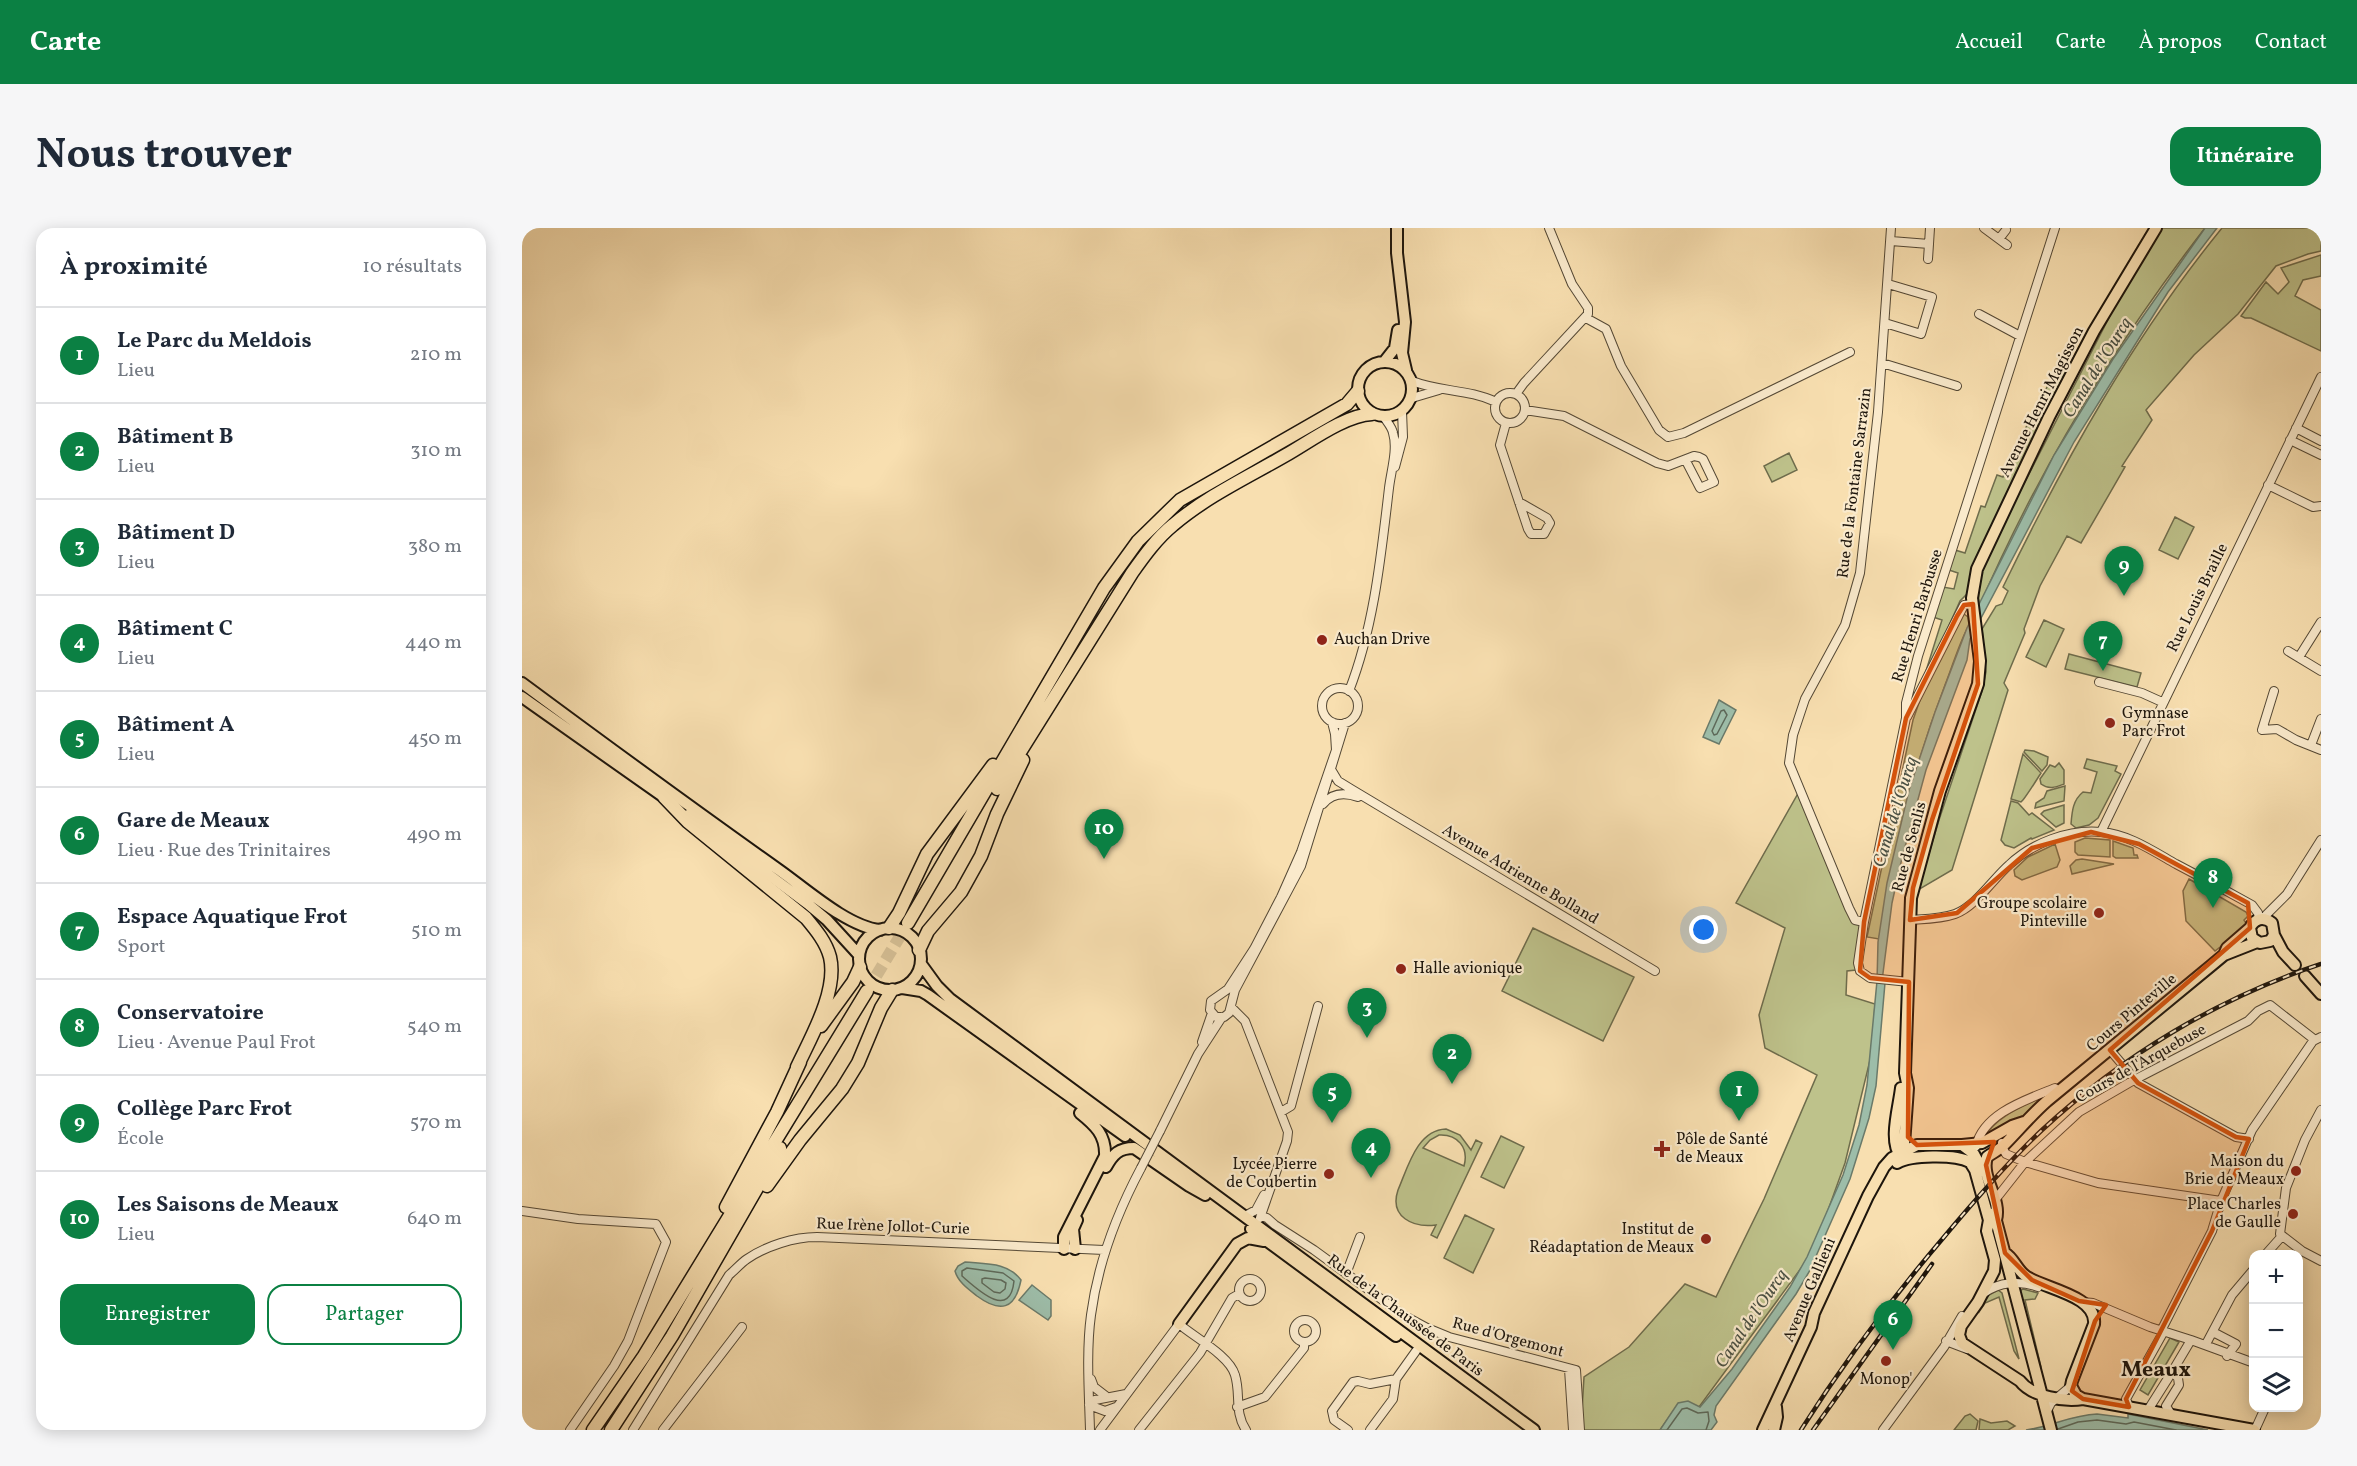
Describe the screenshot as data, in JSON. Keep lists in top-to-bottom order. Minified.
{"streets":{"main road":["Avenue Henri Magisson","Rue de Senlis","Cours Pinteville","Avenue Gallieni","Rue de la Chaussée de Paris"],"street":["Rue de la Fontaine Sarrazin","Rue Louis Braille","Rue Henri Barbusse","Avenue Adrienne Bolland","Cours de l'Arquebuse","Rue Irène Jollot-Curie","Rue d'Orgemont"]},"crossings":[["Avenue Henri Magisson","Rue de Senlis"],["Rue de la Fontaine Sarrazin","Rue Henri Barbusse"],["Rue Henri Barbusse","Rue de Senlis"],["Rue de Senlis","Avenue Gallieni"],["Cours Pinteville","Avenue Gallieni"],["Rue de la Chaussée de Paris","Rue d'Orgemont"]],"districts":["Meaux"],"water":["Canal de l'Ourcq"],"places":{"other":["Auchan Drive","Gymnase Parc Frot","Groupe scolaire Pinteville","Halle avionique","Maison du Brie de Meaux","Lycée Pierre de Coubertin","Place Charles de Gaulle","Institut de Réadaptation de Meaux","Monop'"],"health":["Pôle de Santé de Meaux"]},"page":{"header":"Carte","nav":["Accueil","Carte","À propos","Contact"],"title":"Nous trouver","buttons":["Itinéraire",["Enregistrer","Partager"]],"heading":["À proximité","10 résultats"],"list":[{"mark":"1","name":"Le Parc du Meldois","note":"Lieu","value":"210 m"},{"mark":"2","name":"Bâtiment B","note":"Lieu","value":"310 m"},{"mark":"3","name":"Bâtiment D","note":"Lieu","value":"380 m"},{"mark":"4","name":"Bâtiment C","note":"Lieu","value":"440 m"},{"mark":"5","name":"Bâtiment A","note":"Lieu","value":"450 m"},{"mark":"6","name":"Gare de Meaux","note":"Lieu · Rue des Trinitaires","value":"490 m"},{"mark":"7","name":"Espace Aquatique Frot","note":"Sport","value":"510 m"},{"mark":"8","name":"Conservatoire","note":"Lieu · Avenue Paul Frot","value":"540 m"},{"mark":"9","name":"Collège Parc Frot","note":"École","value":"570 m"},{"mark":"10","name":"Les Saisons de Meaux","note":"Lieu","value":"640 m"}],"pins":["9","7","10","8","3","2","1","5","4","6"],"map_buttons":["+","−"]}}
